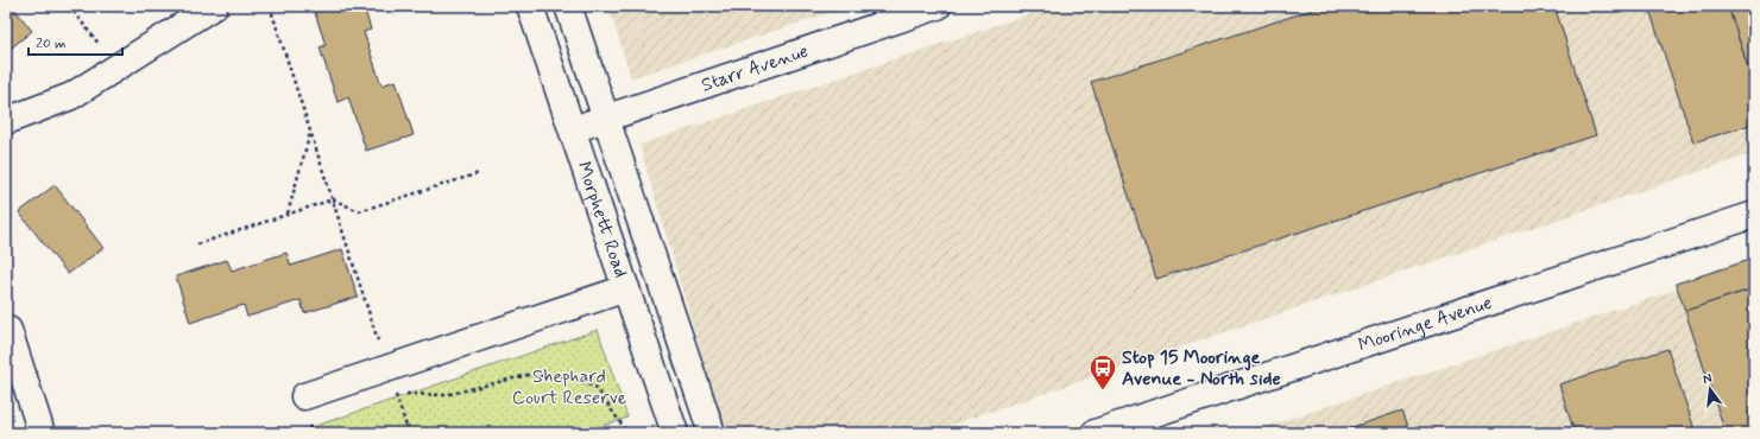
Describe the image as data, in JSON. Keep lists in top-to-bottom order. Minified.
{"streets":{"street":["Starr Avenue","Morphett Road","Mooringe Avenue"]},"crossings":[["Starr Avenue","Morphett Road"]],"parks":["Shephard Court Reserve"],"places":{"bus stop":["Stop 15 Mooringe Avenue - North side"]},"scale_bar":"20 m","north":"top"}
